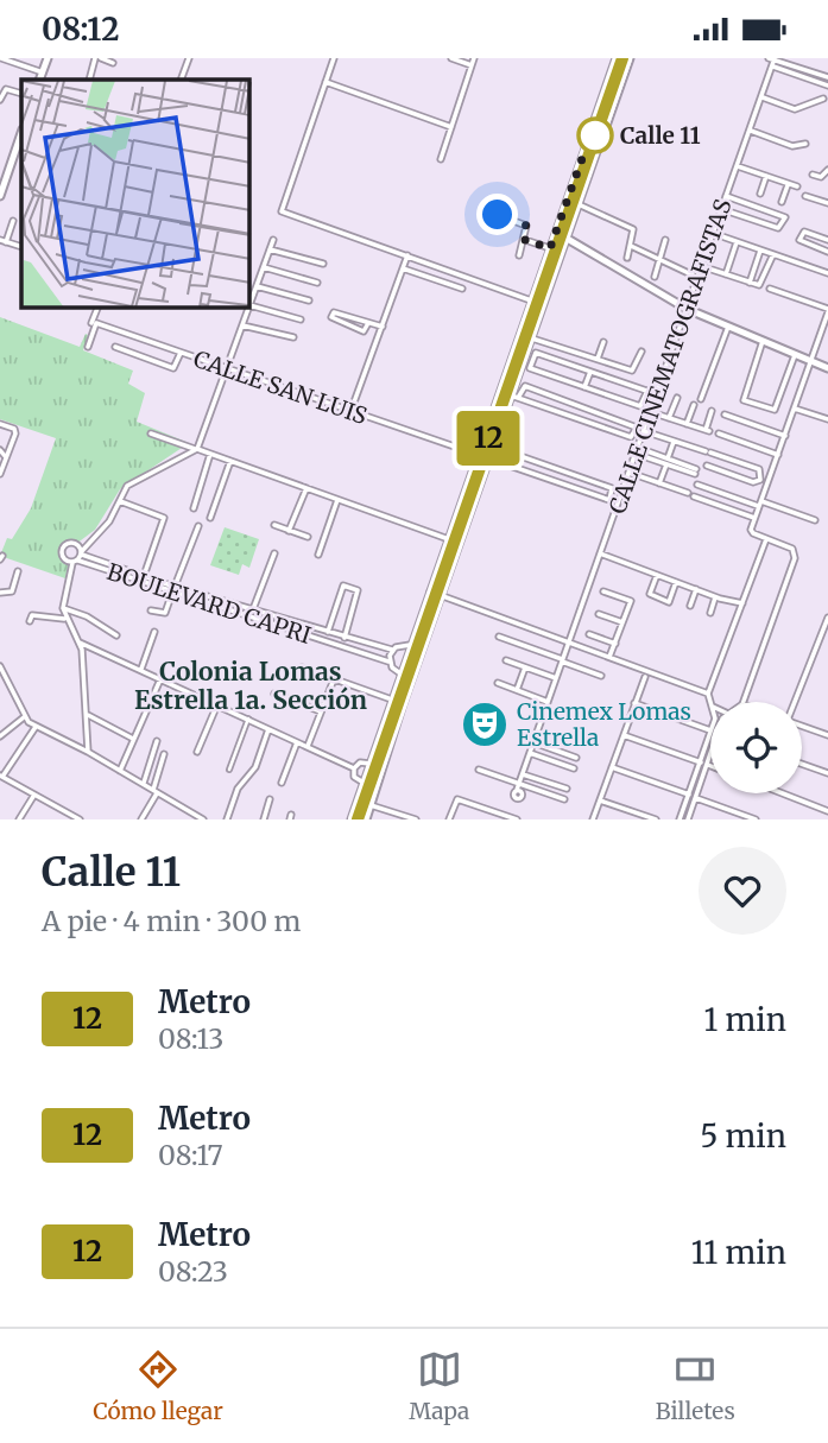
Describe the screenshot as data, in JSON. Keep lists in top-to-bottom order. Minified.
{"streets":{"street":["CALLE CINEMATOGRAFISTAS","CALLE SAN LUIS","BOULEVARD CAPRI"]},"districts":["Colonia Lomas Estrella 1a. Sección"],"places":{"other":["Calle 11"],"theatre":["Cinemex Lomas Estrella"]},"lines":["metro line 12"],"page":{"status":"08:12","on_map":"12","heading":["Calle 11","A pie · 4 min · 300 m"],"list":[{"mark":"12","name":"Metro","note":"08:13","value":"1 min"},{"mark":"12","name":"Metro","note":"08:17","value":"5 min"},{"mark":"12","name":"Metro","note":"08:23","value":"11 min"}],"tabs":["Cómo llegar","Mapa","Billetes"]}}
